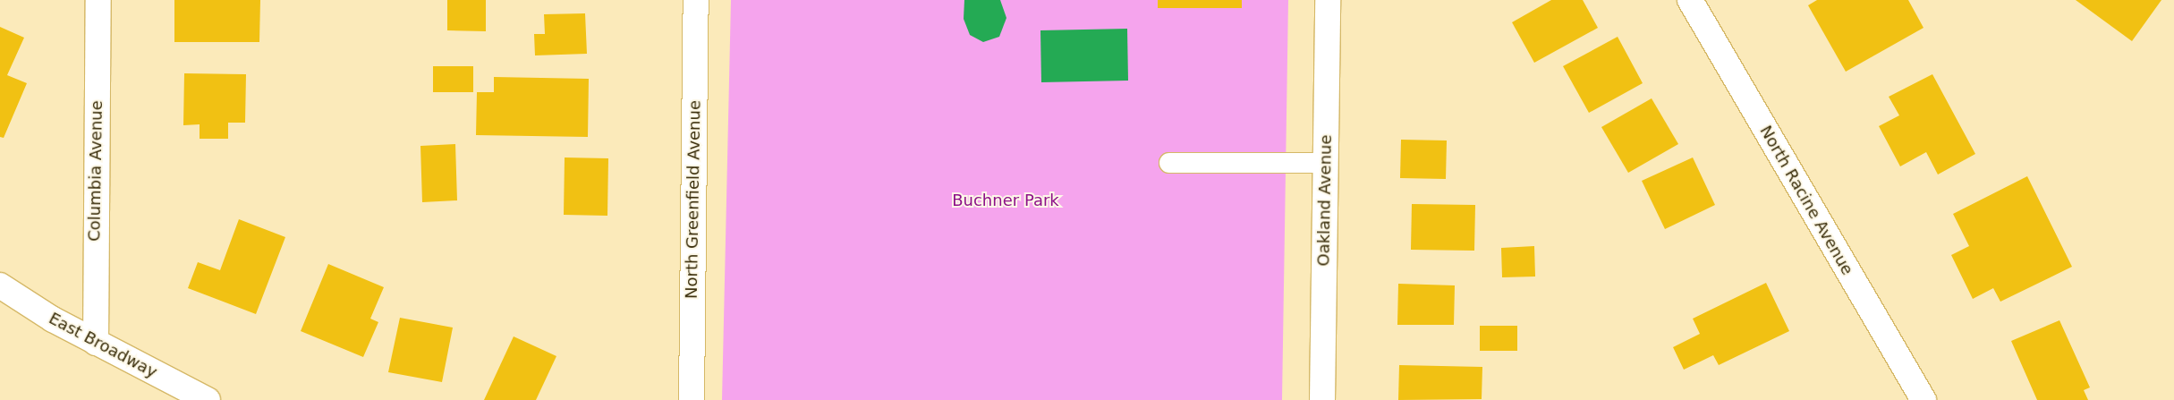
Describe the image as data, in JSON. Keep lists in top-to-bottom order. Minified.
{"streets":{"street":["Columbia Avenue","North Greenfield Avenue","Oakland Avenue","North Racine Avenue","East Broadway"]},"crossings":[["Columbia Avenue","East Broadway"]],"parks":["Buchner Park"]}
